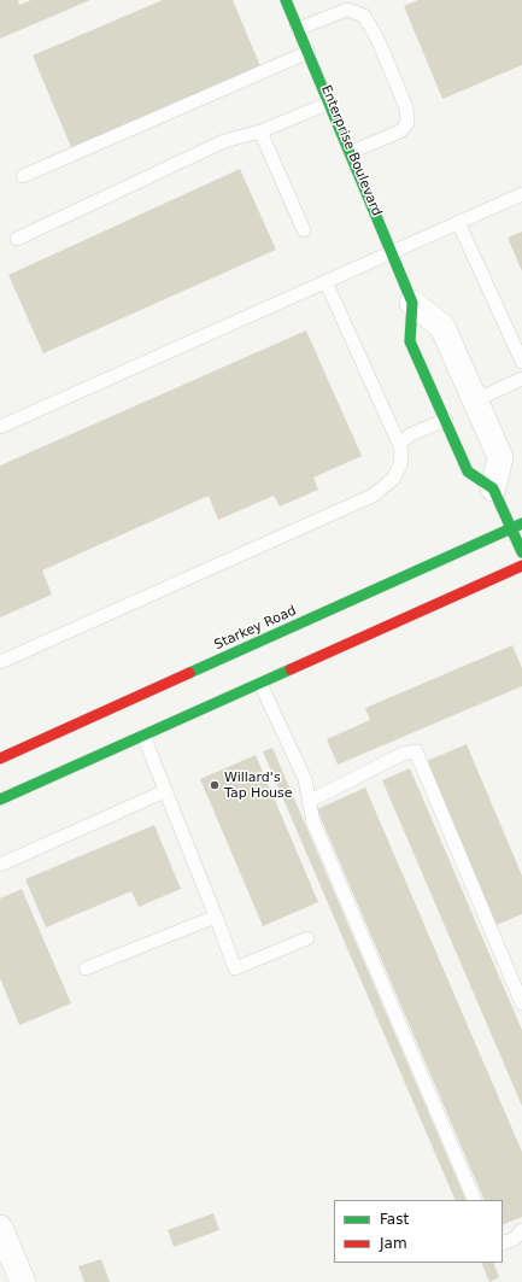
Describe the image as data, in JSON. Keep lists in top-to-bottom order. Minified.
{"streets":{"main road":["Enterprise Boulevard","Starkey Road"]},"places":["Willard's Tap House"],"legend":["Fast","Jam"]}
